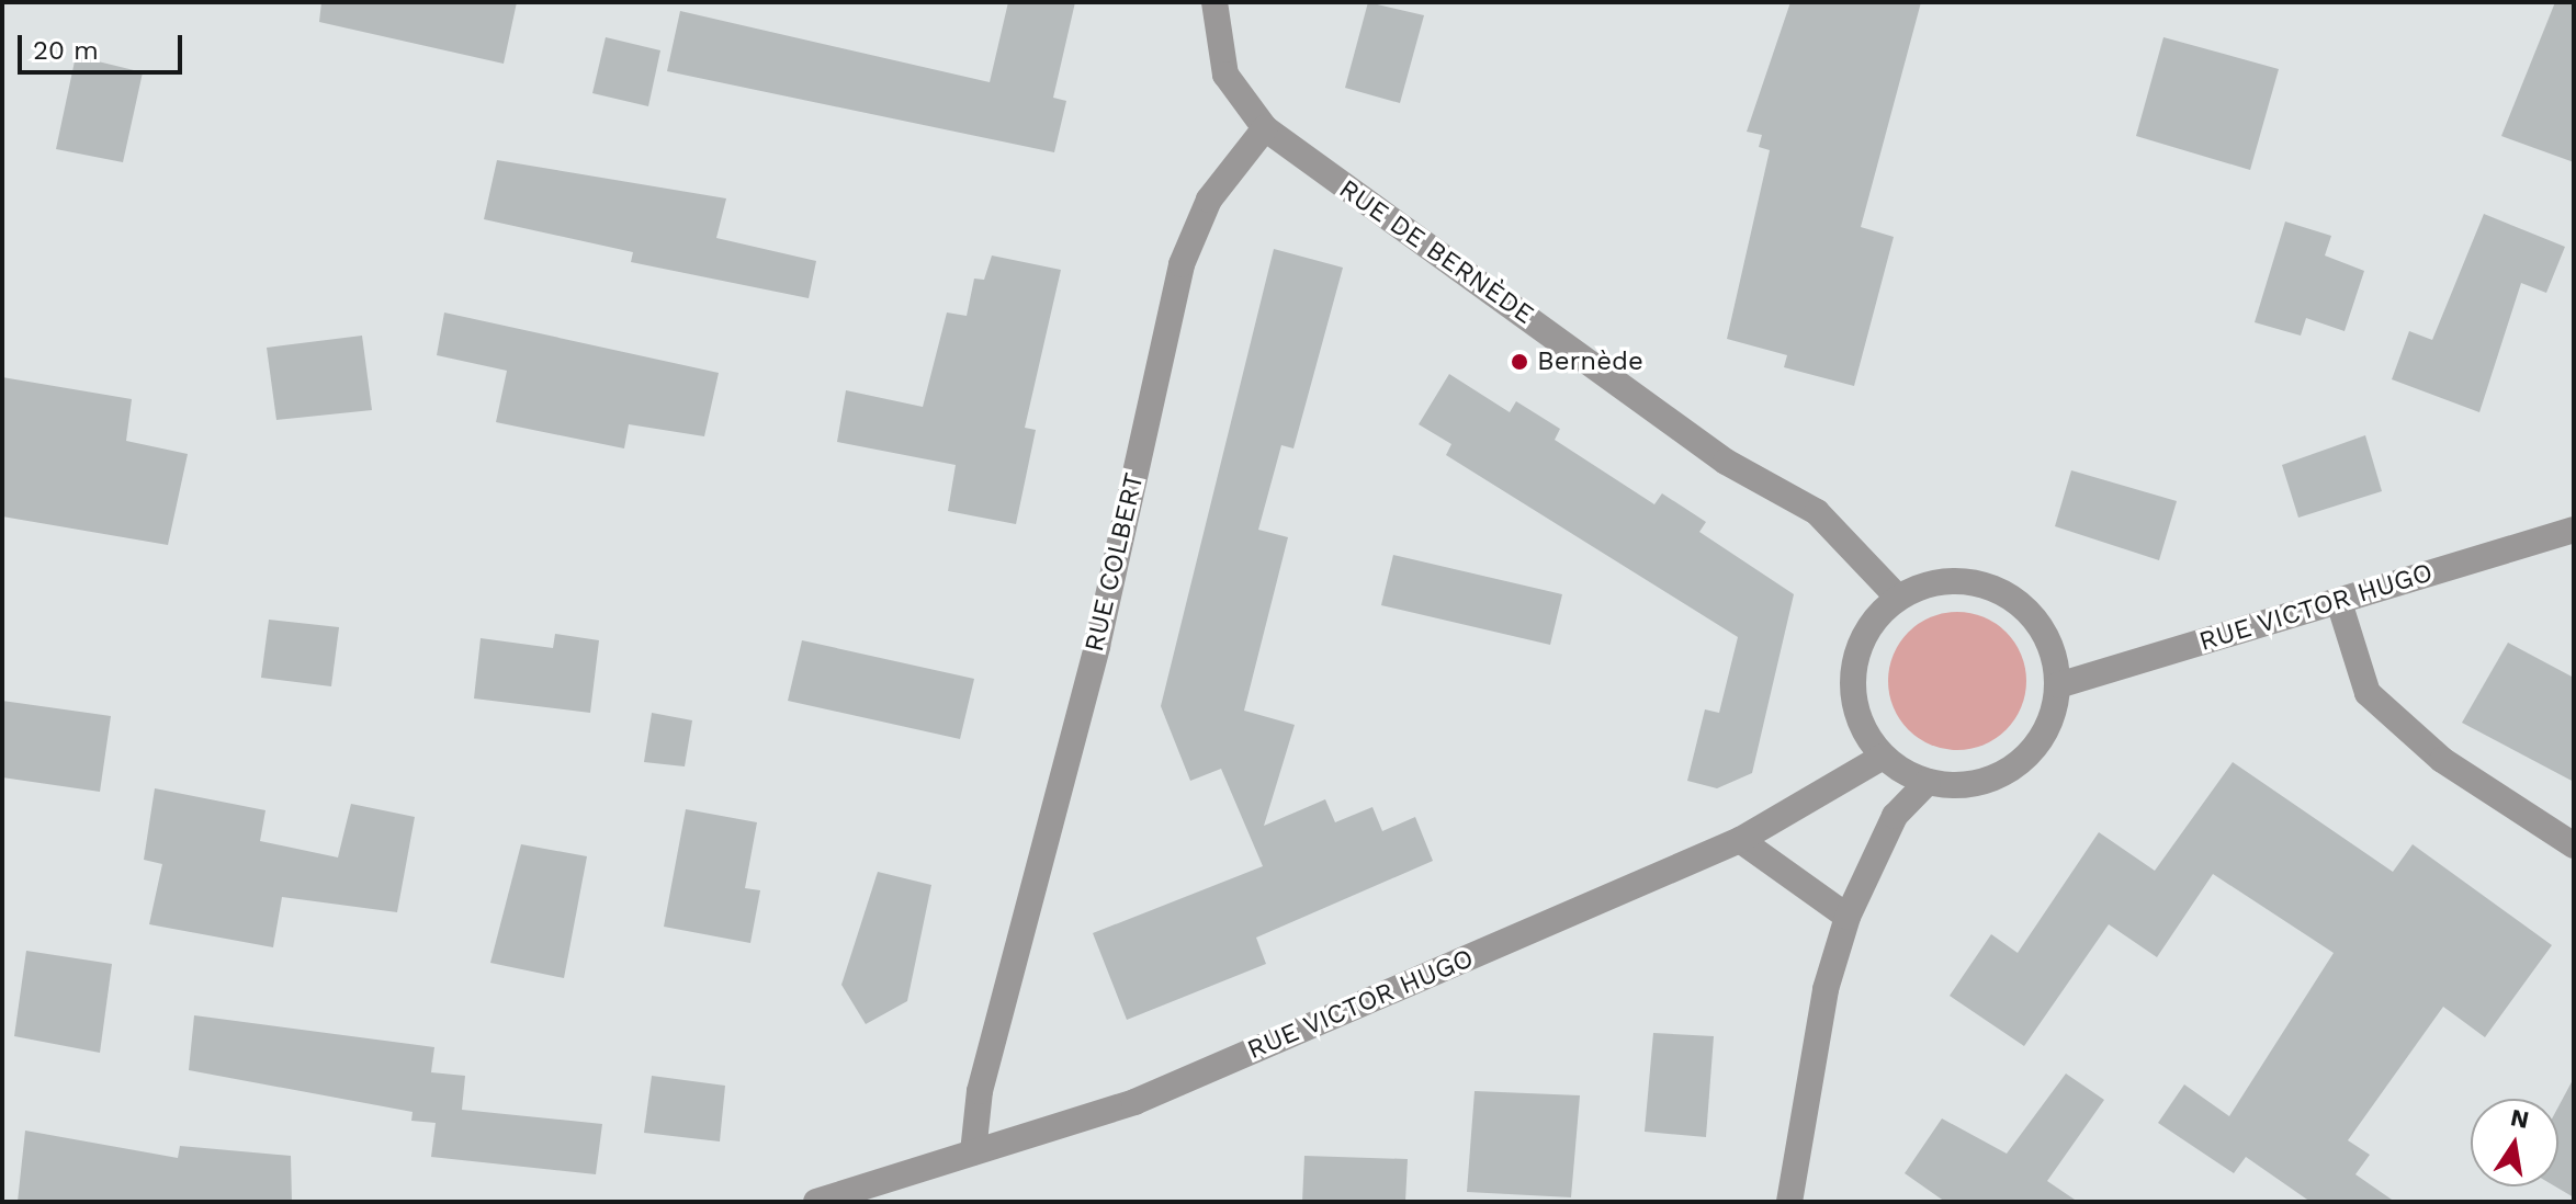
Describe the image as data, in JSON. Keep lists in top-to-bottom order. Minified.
{"streets":{"street":["RUE DE BERNÈDE","RUE COLBERT","RUE VICTOR HUGO"]},"crossings":[["RUE DE BERNÈDE","RUE COLBERT"],["RUE DE BERNÈDE","RUE VICTOR HUGO"],["RUE COLBERT","RUE VICTOR HUGO"]],"places":["Bernède"],"scale_bar":"20 m","north":"top"}
